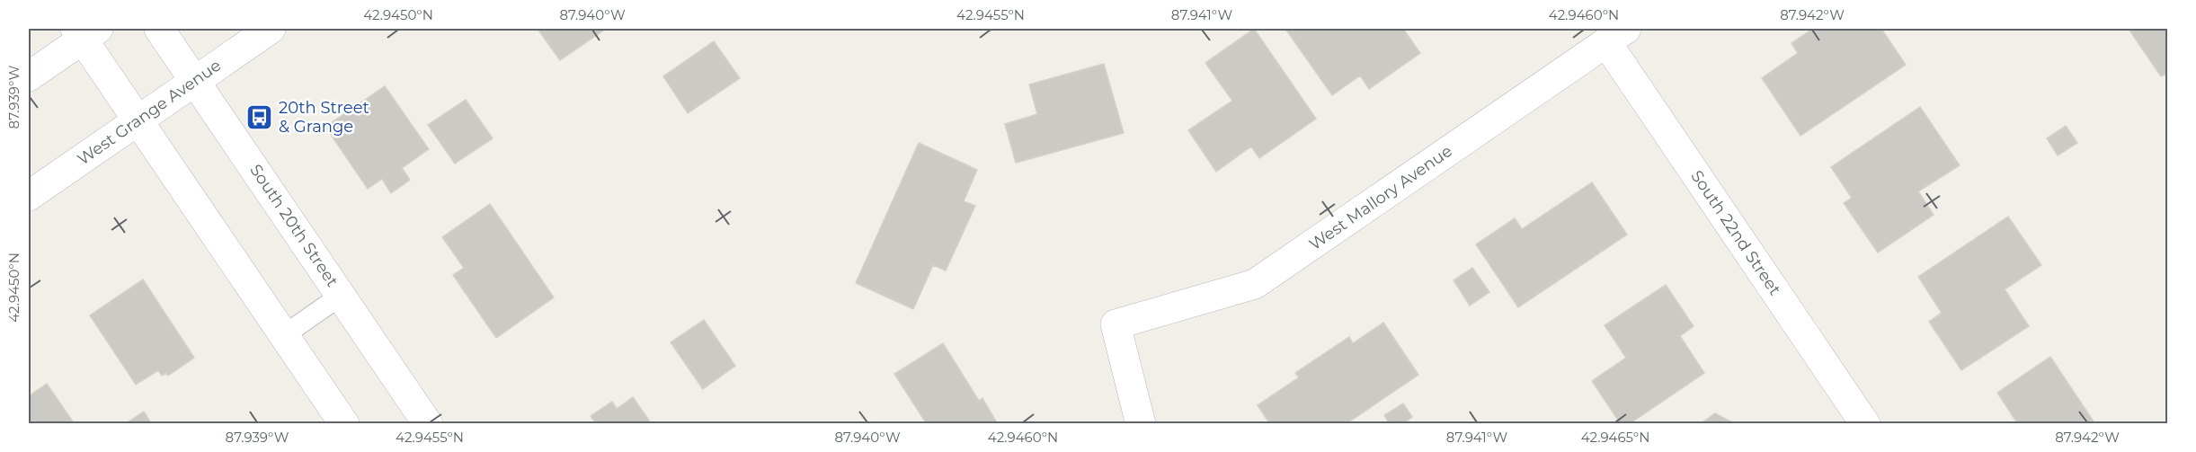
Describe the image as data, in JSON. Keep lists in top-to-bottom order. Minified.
{"streets":{"street":["West Grange Avenue","West Mallory Avenue","South 20th Street","South 22nd Street"]},"crossings":[["West Grange Avenue","South 20th Street"],["West Mallory Avenue","South 22nd Street"]],"places":{"bus stop":["20th Street & Grange"]},"coordinates":["42.9450°N","87.940°W","42.9455°N","87.941°W","42.9460°N","87.942°W","87.939°W","42.9465°N"]}
